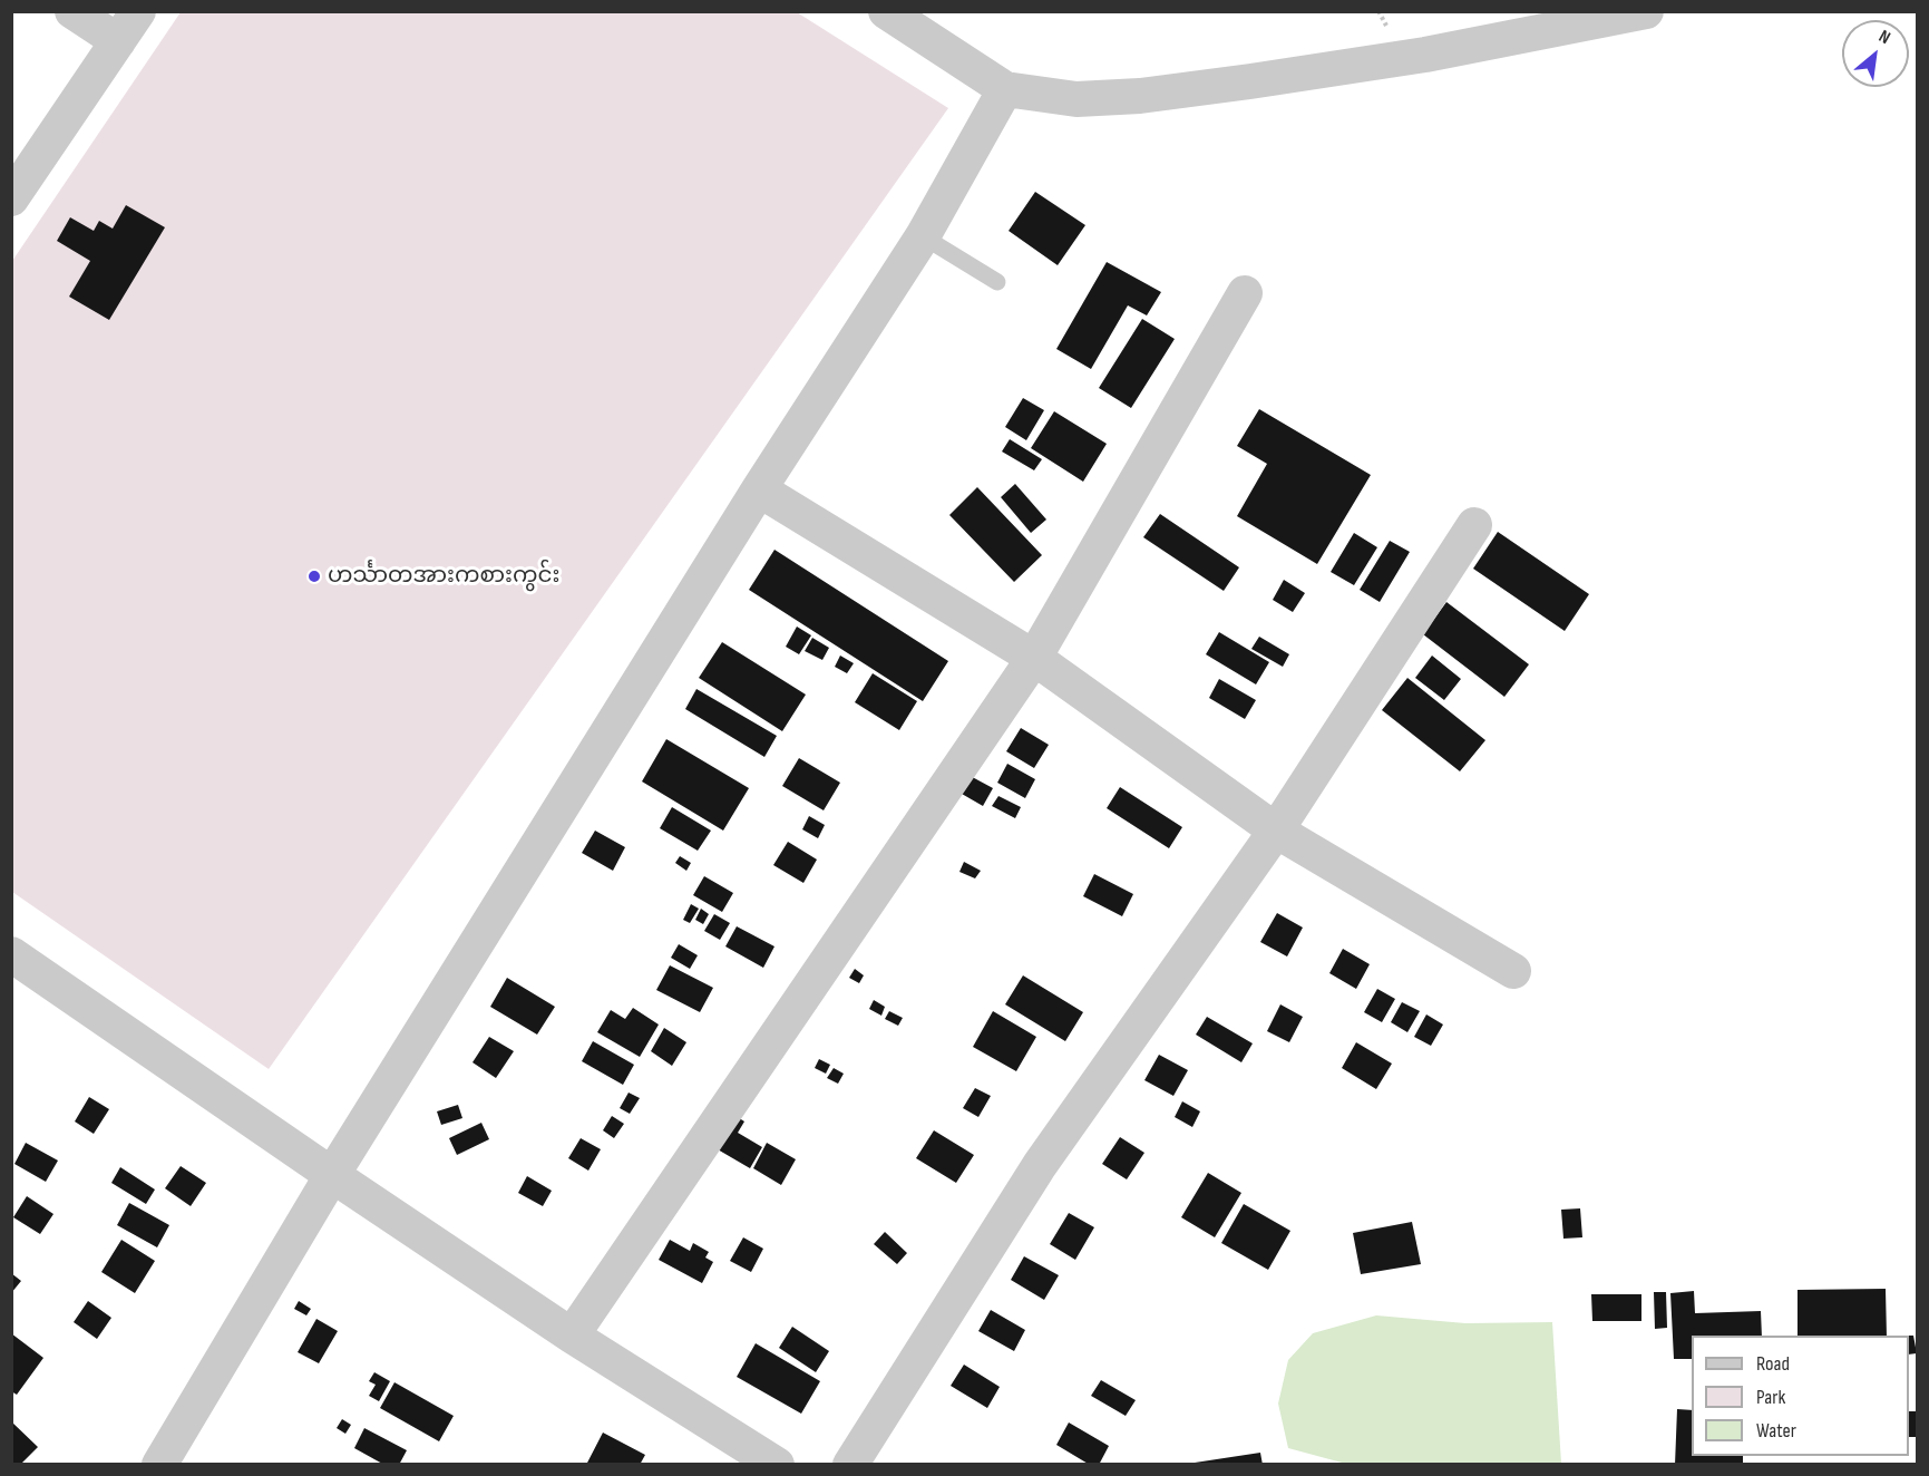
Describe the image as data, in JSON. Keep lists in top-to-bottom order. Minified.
{"places":["ဟင်္သာတအားကစားကွင်း"],"legend":["Road","Park","Water"],"north":"top right"}
